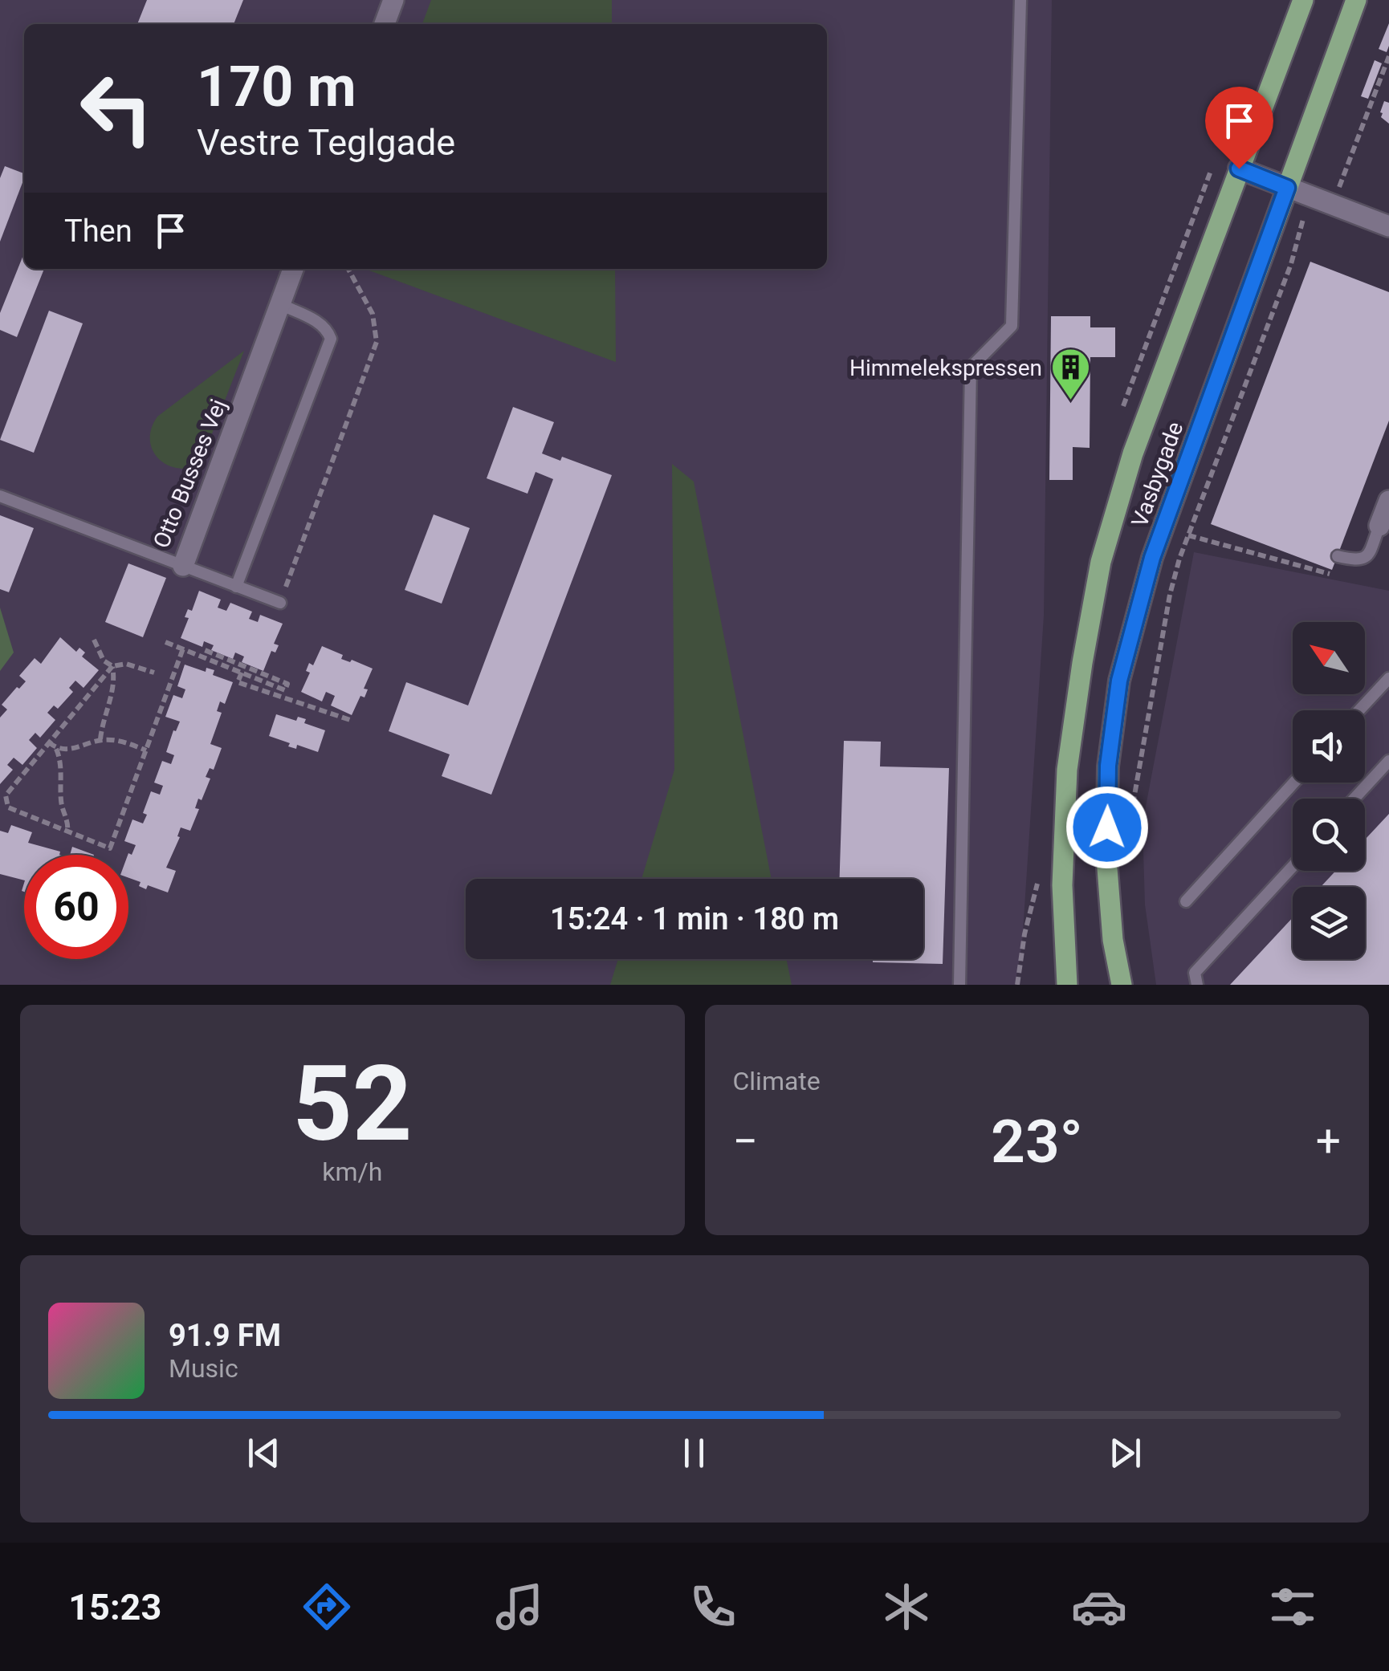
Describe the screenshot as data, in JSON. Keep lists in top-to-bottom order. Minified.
{"streets":{"main road":["Vasbygade"],"street":["Otto Busses Vej"]},"places":{"building":["Himmelekspressen"]},"north":"top left","page":{"turn":["170 m","Vestre Teglgade"],"then":"Then","limit":"60","trip":"15:24 · 1 min · 180 m","tile":[["52","km/h"],"Climate"],"heat":["−","23°","+"],"song":["91.9 FM","Music"],"tabs":"15:23"}}
